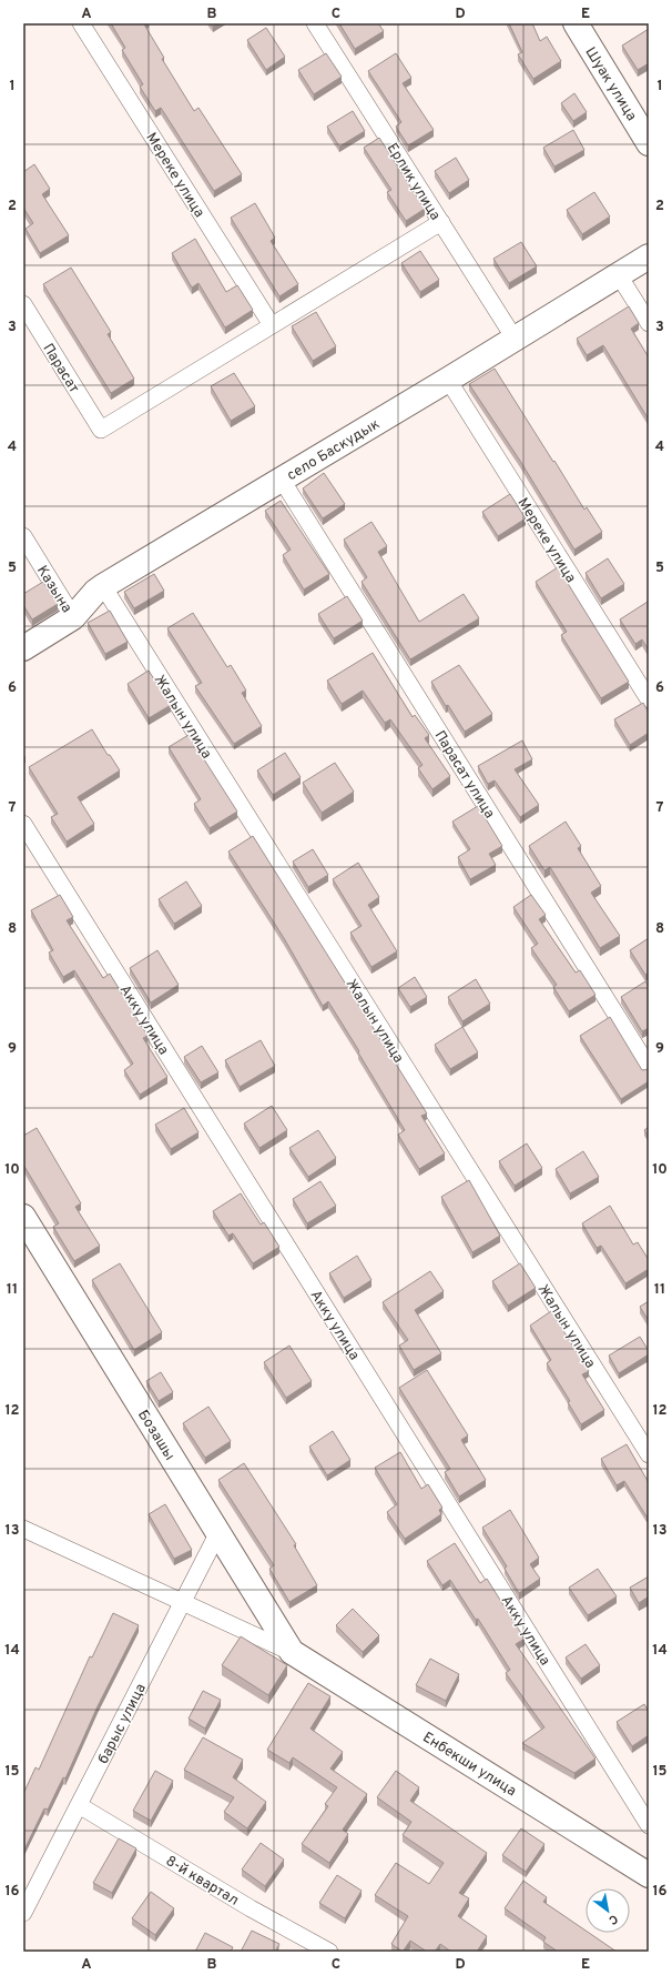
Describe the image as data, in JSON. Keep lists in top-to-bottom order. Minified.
{"streets":{"street":["Шуак улица","Мереке улица","Ерлик улица","Парасат","село Баскудык","Казына","Жалын улица","Парасат улица","Акку улица","Бозашы","барыс улица","Енбекши улица","8-й квартал"]},"crossings":[["Мереке улица","Парасат"],["Мереке улица","село Баскудык"],["Ерлик улица","село Баскудык"],["село Баскудык","Казына"],["село Баскудык","Жалын улица"],["село Баскудык","Парасат улица"],["Бозашы","барыс улица"],["Бозашы","Енбекши улица"],["барыс улица","8-й квартал"]],"north":"bottom right","grid":{"columns":["A","B","C","D","E"],"rows":["1","2","3","4","5","6","7","8","9","10","11","12","13","14","15","16"]}}
